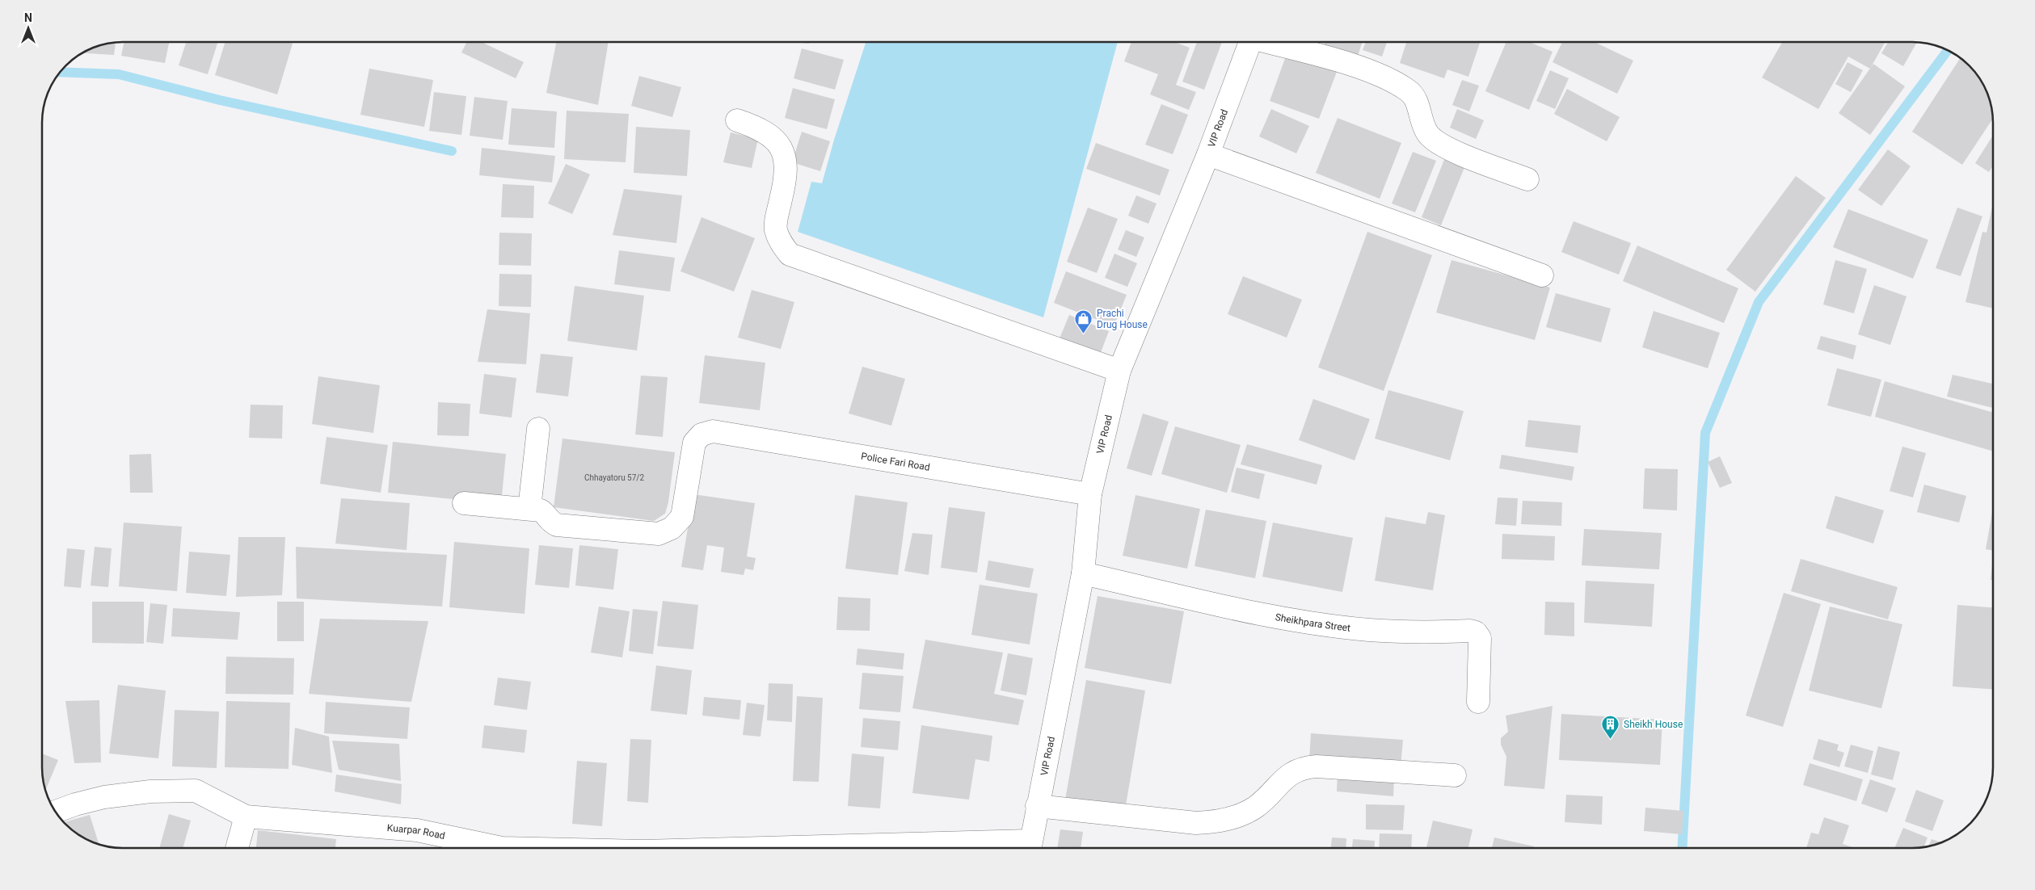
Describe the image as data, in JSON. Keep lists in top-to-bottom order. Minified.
{"streets":{"street":["VIP Road","Police Fari Road","Sheikhpara Street","Kuarpar Road"]},"crossings":[["VIP Road","Police Fari Road"],["VIP Road","Sheikhpara Street"]],"places":{"shop":["Prachi Drug House"],"building":["Sheikh House"]},"house_numbers":["Chhayatoru 57/2"],"north":"top"}
